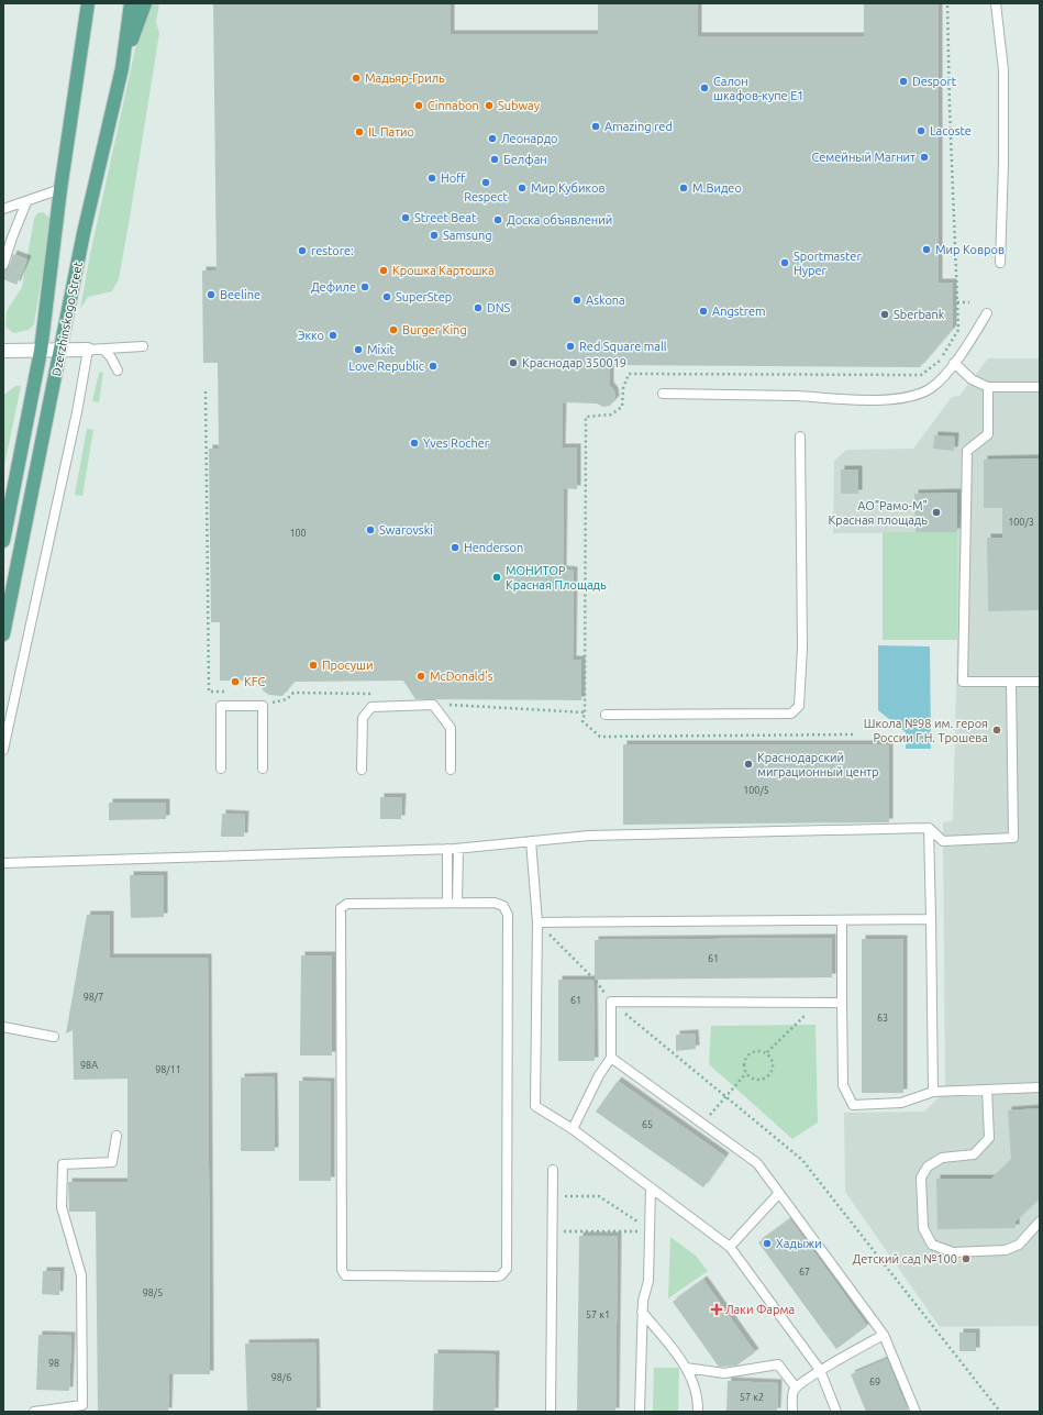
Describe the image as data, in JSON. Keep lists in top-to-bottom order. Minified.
{"streets":{"main road":["Dzerzhinskogo Street"]},"places":{"other":["Мадьяр-Гриль","Desport","Салон шкафов-купе Е1","Cinnabon","Subway","Amazing red","Lacoste","IL Патио","Леонардо","Семейный Магнит","Белфан","Hoff","Respect","Мир Кубиков","М.Видео","Street Beat","Доска объявлений","Samsung","Мир Ковров","restore:","Sportmaster Hyper","Крошка Картошка","Дефиле","Beeline","SuperStep","Askona","DNS","Angstrem","Sberbank","Burger King","Экко","Red Square mall","Mixit","Краснодар 350019","Love Republic","Yves Rocher","АО\"Рамо-М\" Красная площадь","Swarovski","Henderson","МОНИТОР Красная Площадь","Просуши","McDonald's","KFC","Школа №98 им. героя России Г.Н. Трошева","Краснодарский миграционный центр","Хадыжи","Детский сад №100"],"health":["Лаки Фарма"]},"house_numbers":["100/3","100","100/5","61","98/7","61","63","98А","98/11","65","67","98/5","57 к1","98","98/6","69","57 к2"]}
